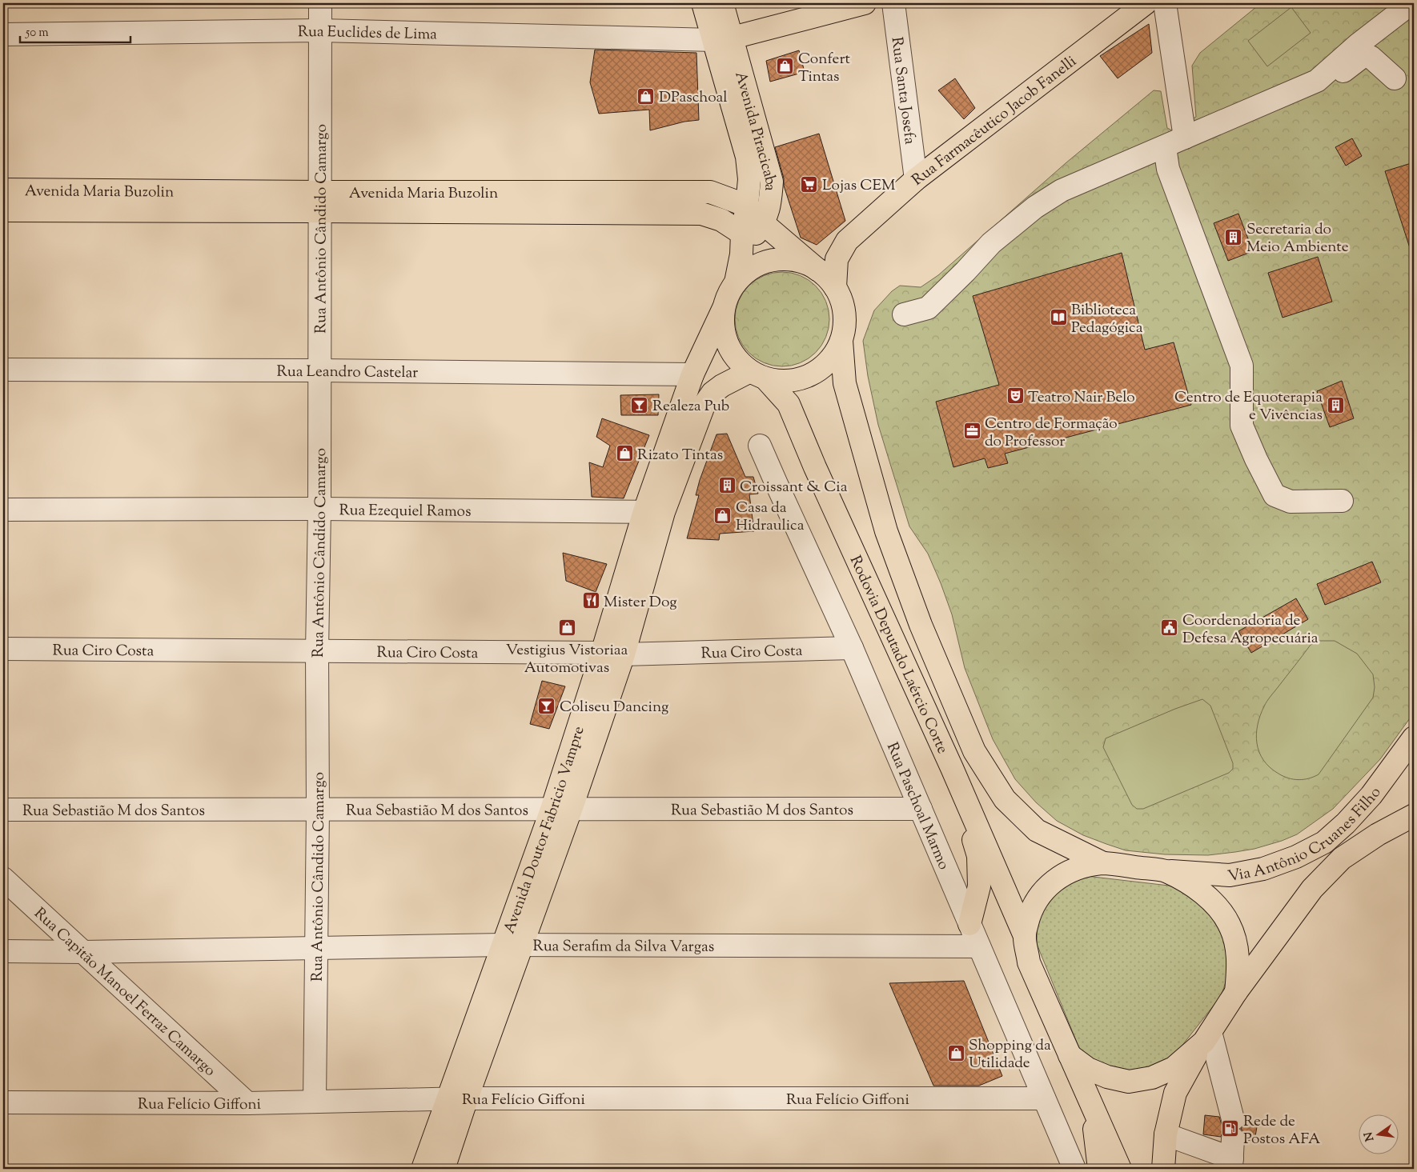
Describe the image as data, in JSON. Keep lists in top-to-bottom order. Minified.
{"streets":{"main road":["Rua Farmacêutico Jacob Fanelli","Avenida Piracicaba","Avenida Maria Buzolin","Rodovia Deputado Laércio Corte","Via Antônio Cruanes Filho","Avenida Doutor Fabricio Vampre"],"street":["Rua Euclides de Lima","Rua Santa Josefa","Rua Antônio Cândido Camargo","Rua Leandro Castelar","Rua Ezequiel Ramos","Rua Ciro Costa","Rua Paschoal Marmo","Rua Sebastião M dos Santos","Rua Serafim da Silva Vargas","Rua Capitão Manoel Ferraz Camargo","Rua Felício Giffoni"]},"crossings":[["Rua Euclides de Lima","Avenida Piracicaba"],["Rua Euclides de Lima","Rua Antônio Cândido Camargo"],["Rua Santa Josefa","Rua Farmacêutico Jacob Fanelli"],["Rua Farmacêutico Jacob Fanelli","Avenida Piracicaba"],["Rua Farmacêutico Jacob Fanelli","Avenida Maria Buzolin"],["Rua Farmacêutico Jacob Fanelli","Rodovia Deputado Laércio Corte"],["Rua Farmacêutico Jacob Fanelli","Avenida Doutor Fabricio Vampre"],["Avenida Piracicaba","Avenida Maria Buzolin"],["Avenida Piracicaba","Rodovia Deputado Laércio Corte"],["Avenida Piracicaba","Avenida Doutor Fabricio Vampre"],["Avenida Maria Buzolin","Rua Antônio Cândido Camargo"],["Avenida Maria Buzolin","Rodovia Deputado Laércio Corte"],["Avenida Maria Buzolin","Avenida Doutor Fabricio Vampre"],["Rua Antônio Cândido Camargo","Rua Leandro Castelar"],["Rua Antônio Cândido Camargo","Rua Ezequiel Ramos"],["Rua Antônio Cândido Camargo","Rua Ciro Costa"],["Rua Antônio Cândido Camargo","Rua Sebastião M dos Santos"],["Rua Antônio Cândido Camargo","Rua Serafim da Silva Vargas"],["Rua Antônio Cândido Camargo","Rua Felício Giffoni"],["Rua Leandro Castelar","Avenida Doutor Fabricio Vampre"],["Rua Ezequiel Ramos","Avenida Doutor Fabricio Vampre"],["Rua Ciro Costa","Rua Paschoal Marmo"],["Rua Ciro Costa","Avenida Doutor Fabricio Vampre"],["Rodovia Deputado Laércio Corte","Via Antônio Cruanes Filho"],["Rodovia Deputado Laércio Corte","Avenida Doutor Fabricio Vampre"],["Rua Paschoal Marmo","Rua Sebastião M dos Santos"],["Rua Paschoal Marmo","Rua Serafim da Silva Vargas"],["Rua Paschoal Marmo","Rua Felício Giffoni"],["Rua Sebastião M dos Santos","Avenida Doutor Fabricio Vampre"],["Avenida Doutor Fabricio Vampre","Rua Serafim da Silva Vargas"],["Avenida Doutor Fabricio Vampre","Rua Felício Giffoni"],["Rua Serafim da Silva Vargas","Rua Capitão Manoel Ferraz Camargo"],["Rua Capitão Manoel Ferraz Camargo","Rua Felício Giffoni"]],"places":{"shop":["Confert Tintas","DPaschoal","Rizato Tintas","Casa da Hidraulica","Vestigius Vistoriaa Automotivas","Shopping da Utilidade"],"supermarket":["Lojas CEM"],"building":["Secretaria do Meio Ambiente","Centro de Equoterapia e Vivências","Croissant & Cia"],"library":["Biblioteca Pedagógica"],"theatre":["Teatro Nair Belo"],"bar":["Realeza Pub","Coliseu Dancing"],"office":["Centro de Formação do Professor"],"restaurant":["Mister Dog"],"public building":["Coordenadoria de Defesa Agropecuária"],"fuel station":["Rede de Postos AFA"]},"scale_bar":"50 m","north":"left"}
